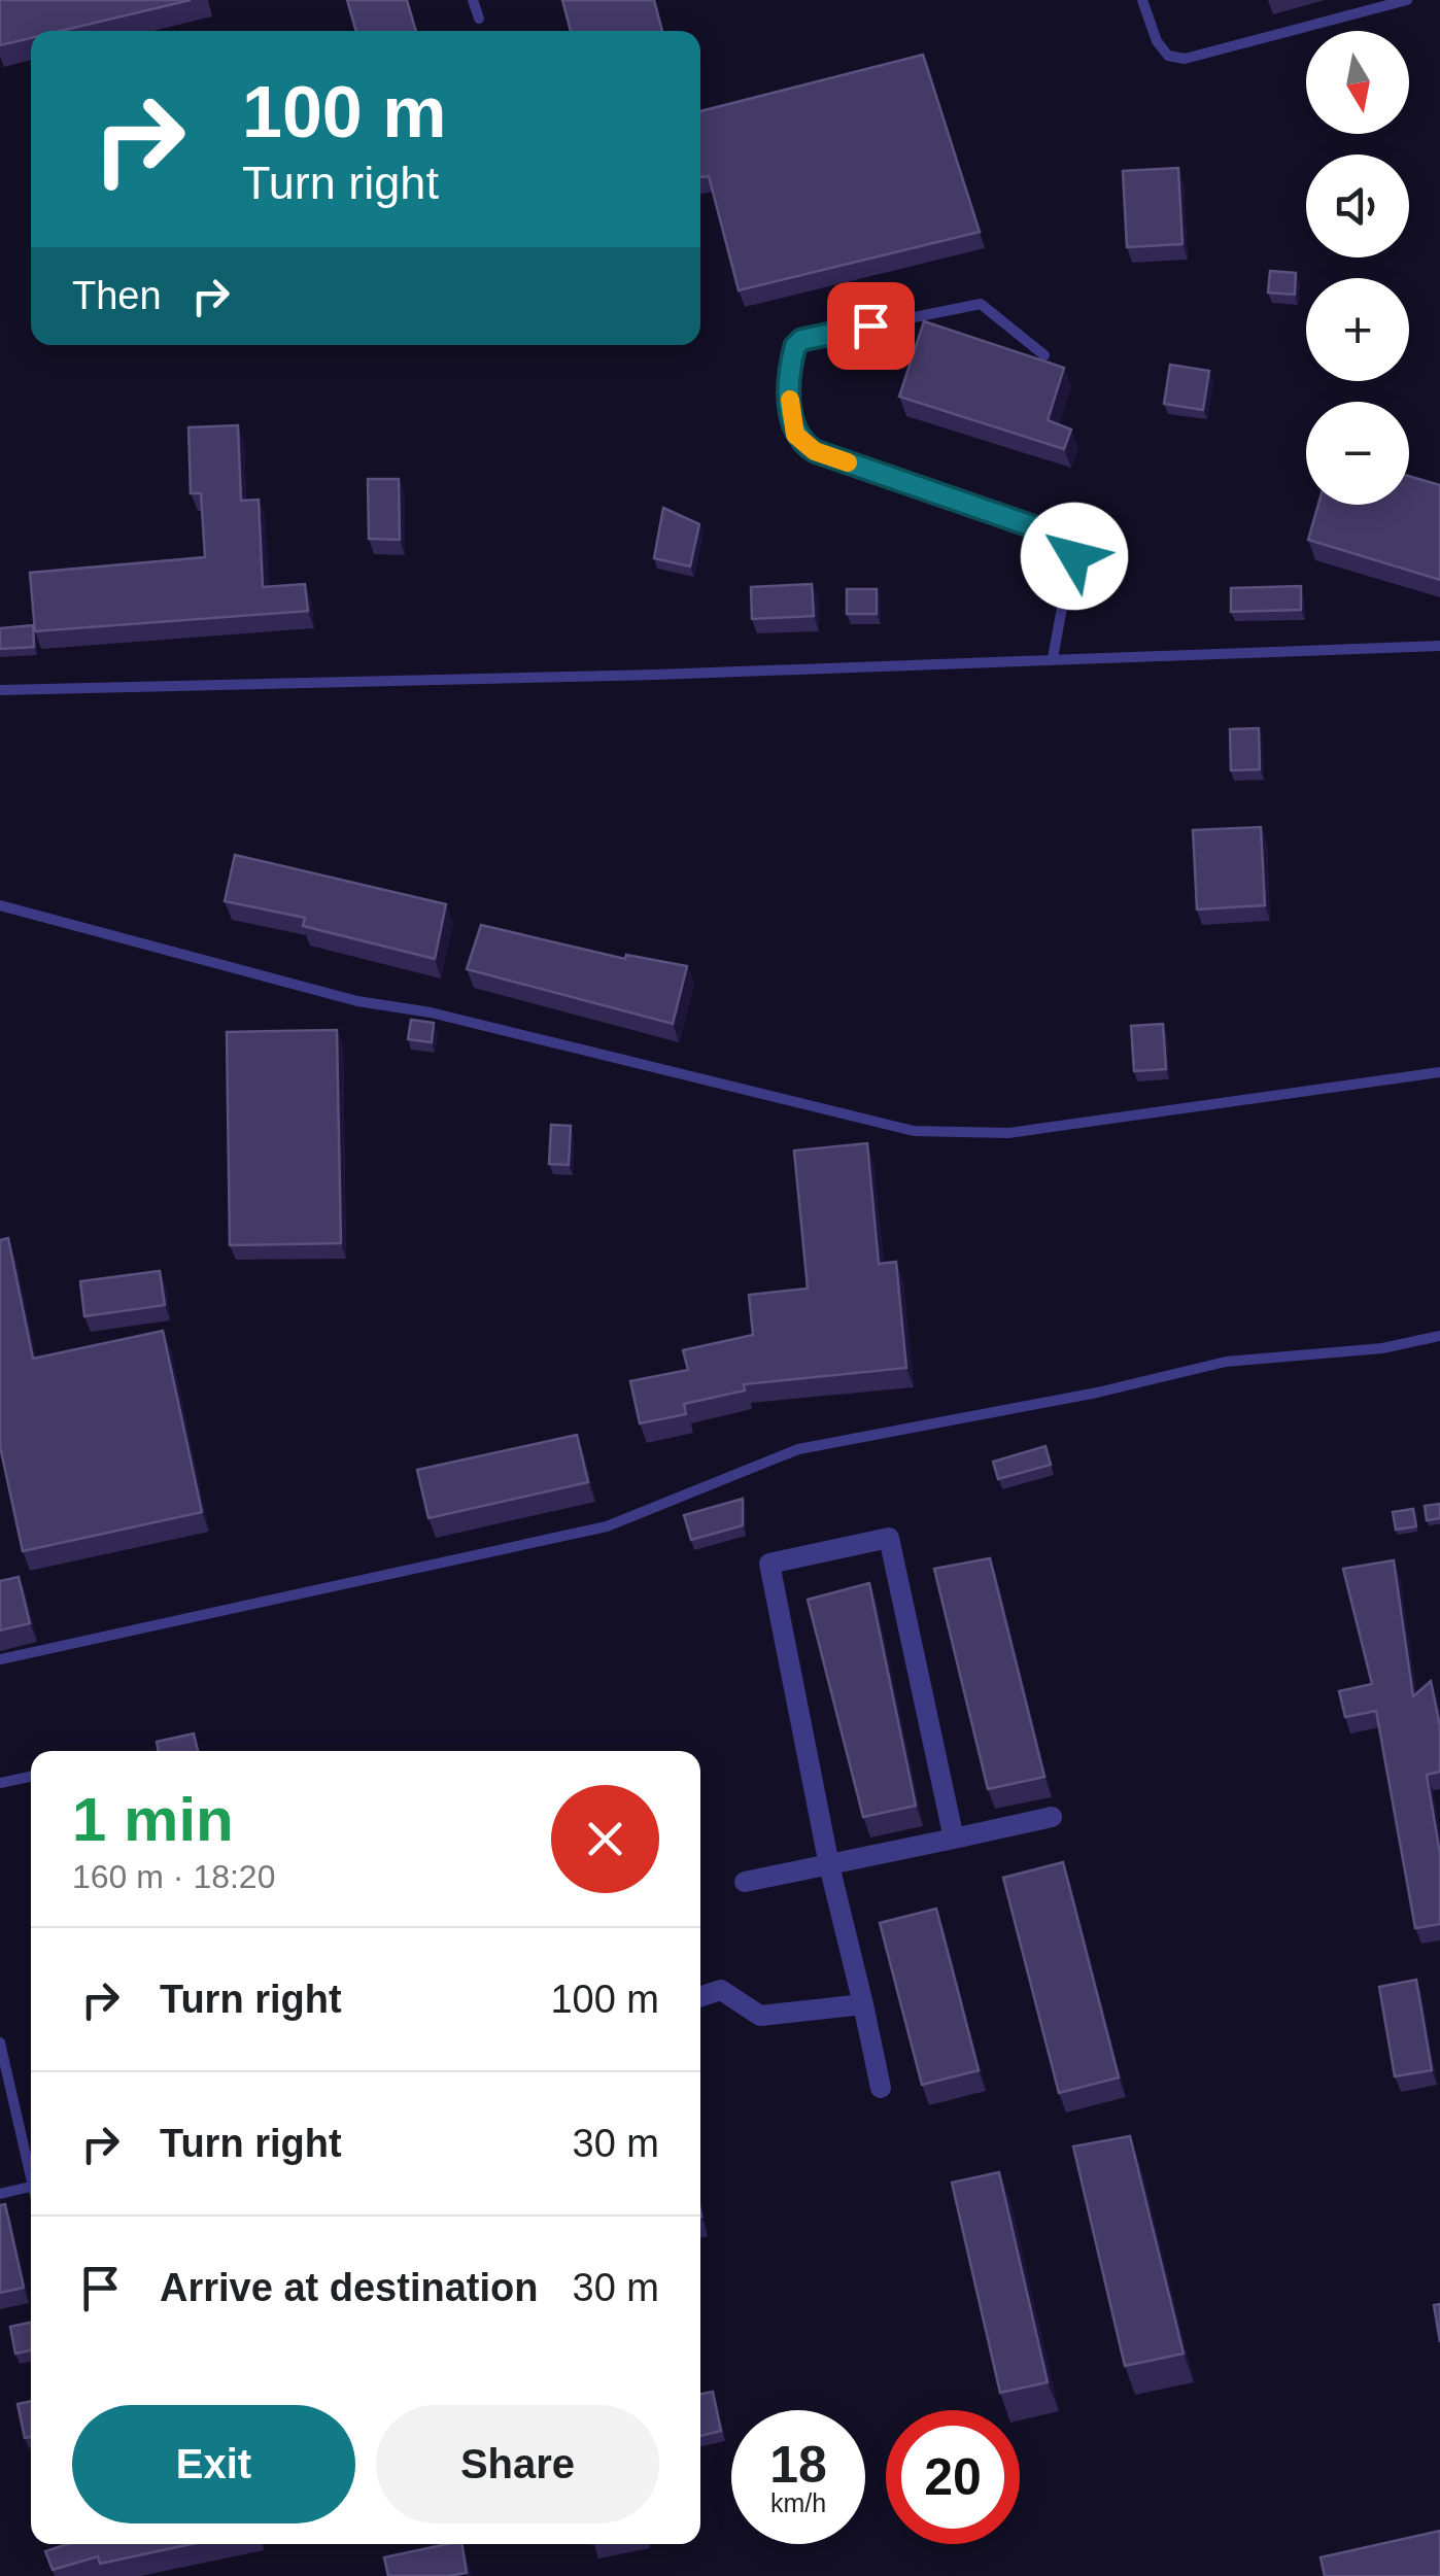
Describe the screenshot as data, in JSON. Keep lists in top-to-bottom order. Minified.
{"north":"bottom","page":{"map_buttons":["+","−"],"turn":["100 m","Turn right"],"then":"Then","heading":["1 min","160 m · 18:20"],"list":[{"name":"Turn right","value":"100 m"},{"name":"Turn right","value":"30 m"},{"name":"Arrive at destination","value":"30 m"}],"buttons":["Exit","Share"],"speed":"18 km/h","limit":"20"}}
